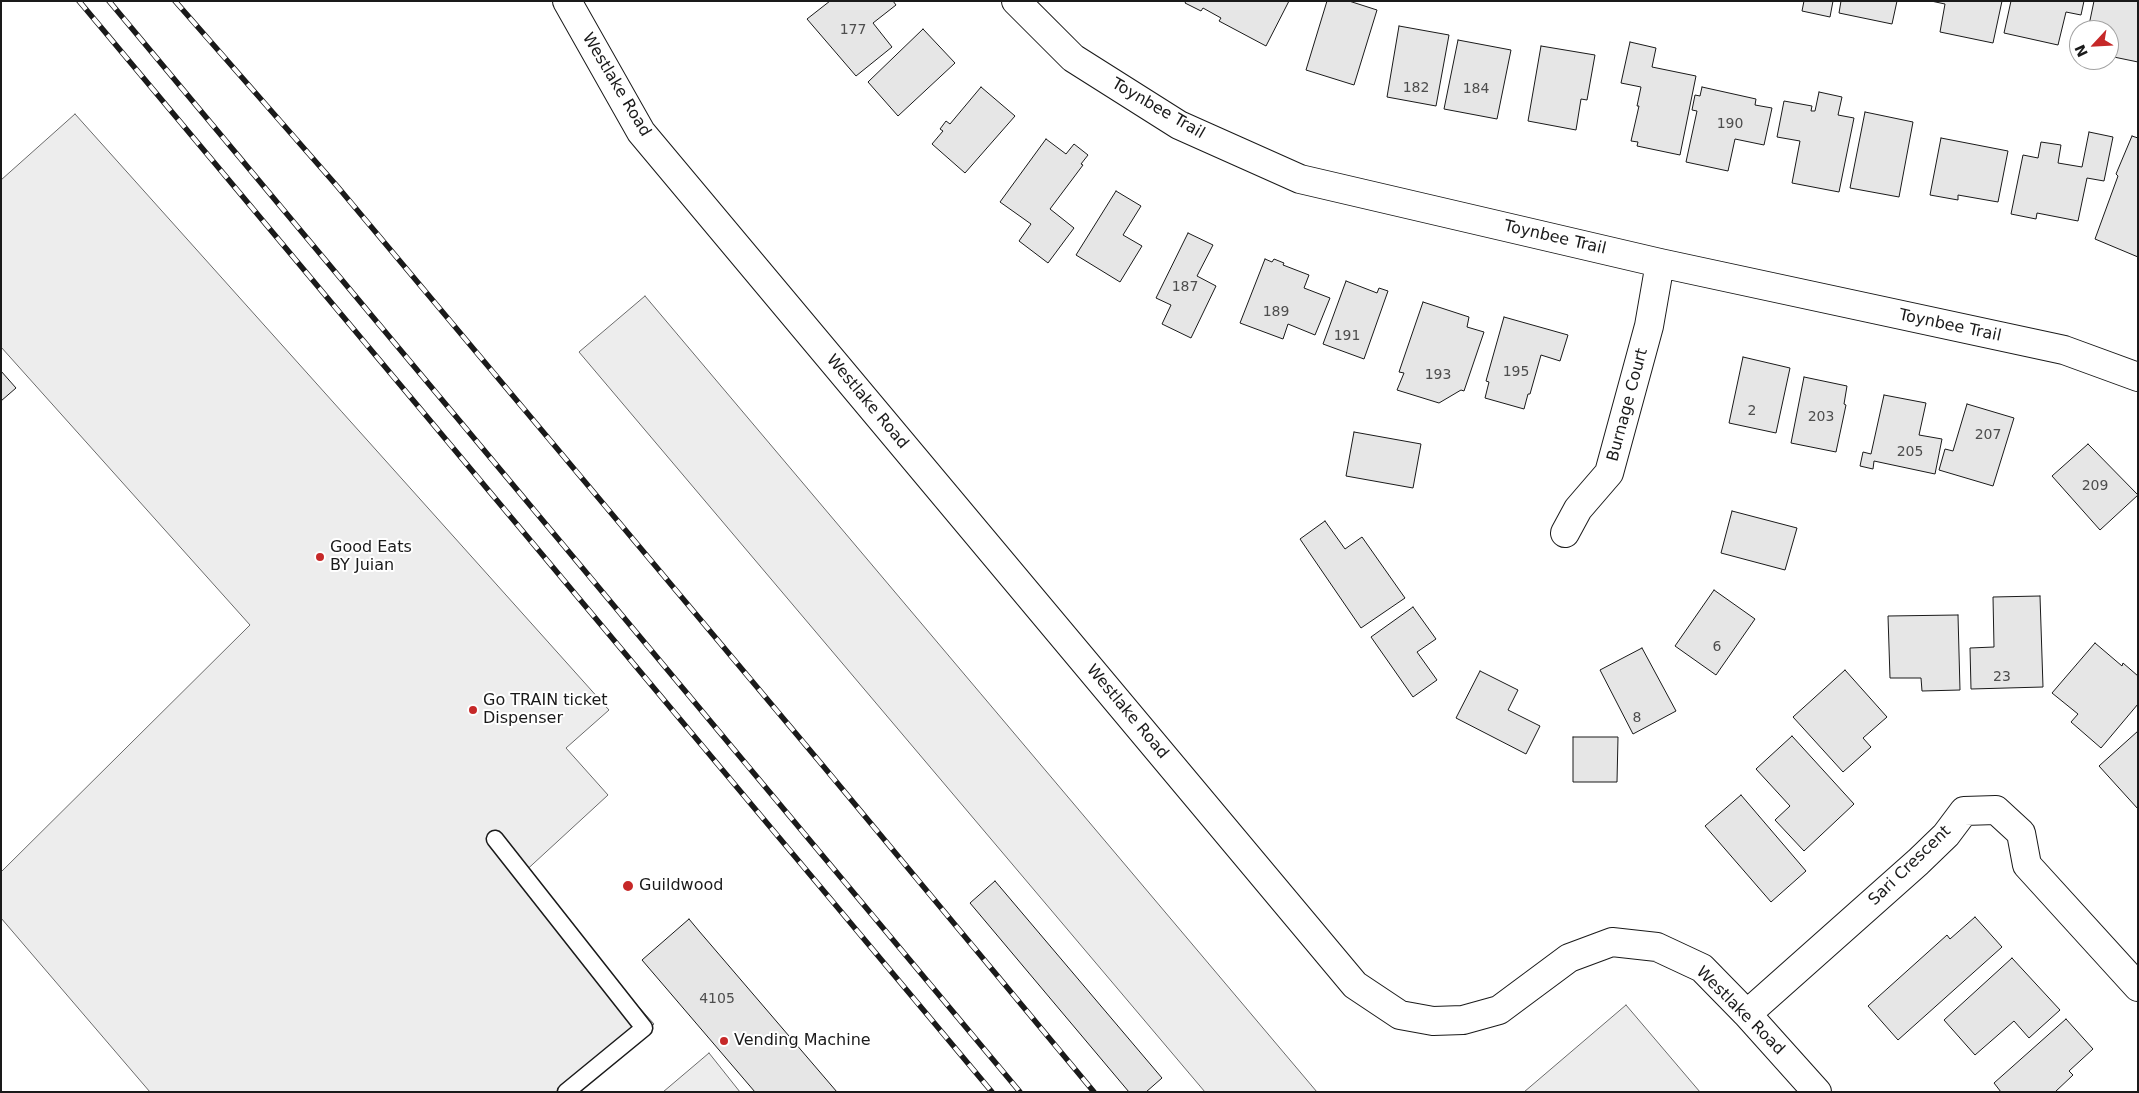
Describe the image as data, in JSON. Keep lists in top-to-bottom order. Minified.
{"streets":{"street":["Westlake Road","Toynbee Trail","Burnage Court","Sari Crescent"]},"crossings":[["Westlake Road","Sari Crescent"],["Toynbee Trail","Burnage Court"]],"places":["Good Eats BY Juian","Go TRAIN ticket Dispenser","Guildwood","Vending Machine"],"house_numbers":["177","182","184","190","187","189","191","195","193","2","203","207","205","209","6","23","8","4105"],"north":"bottom left"}
